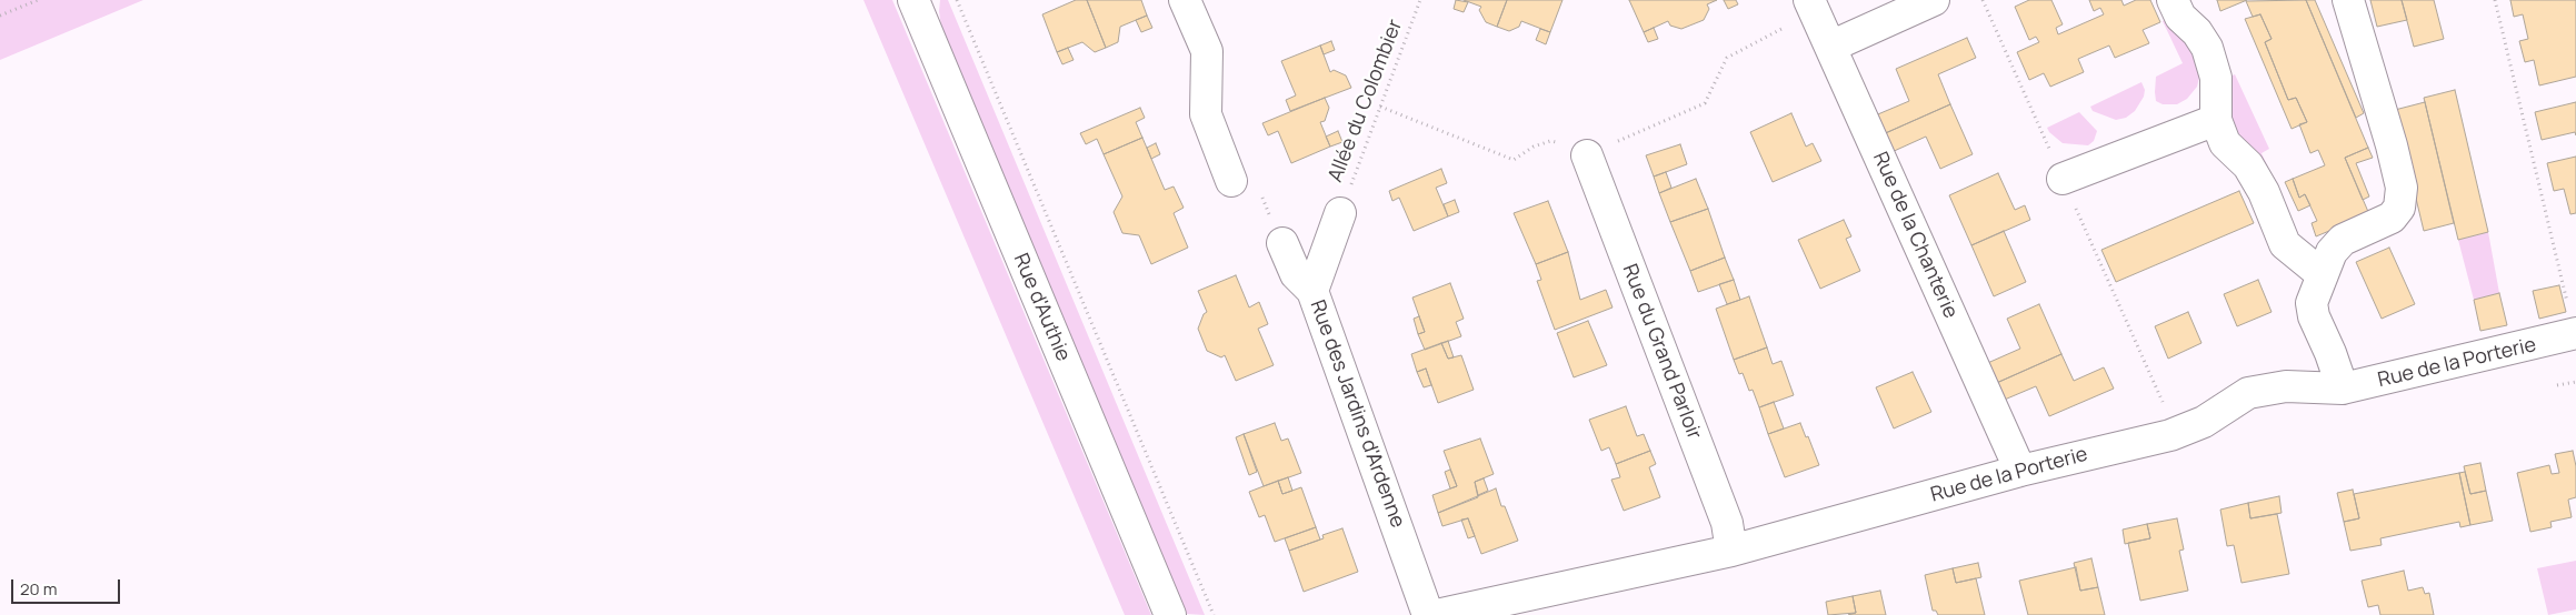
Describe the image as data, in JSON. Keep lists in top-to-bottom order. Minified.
{"streets":{"street":["Rue de la Chanterie","Rue d'Authie","Rue du Grand Parloir","Rue de la Porterie","Rue des Jardins d'Ardenne"],"path":["Allée du Colombier"]},"crossings":[["Allée du Colombier","Rue des Jardins d'Ardenne"],["Rue de la Chanterie","Rue de la Porterie"],["Rue du Grand Parloir","Rue de la Porterie"]],"scale_bar":"20 m"}
